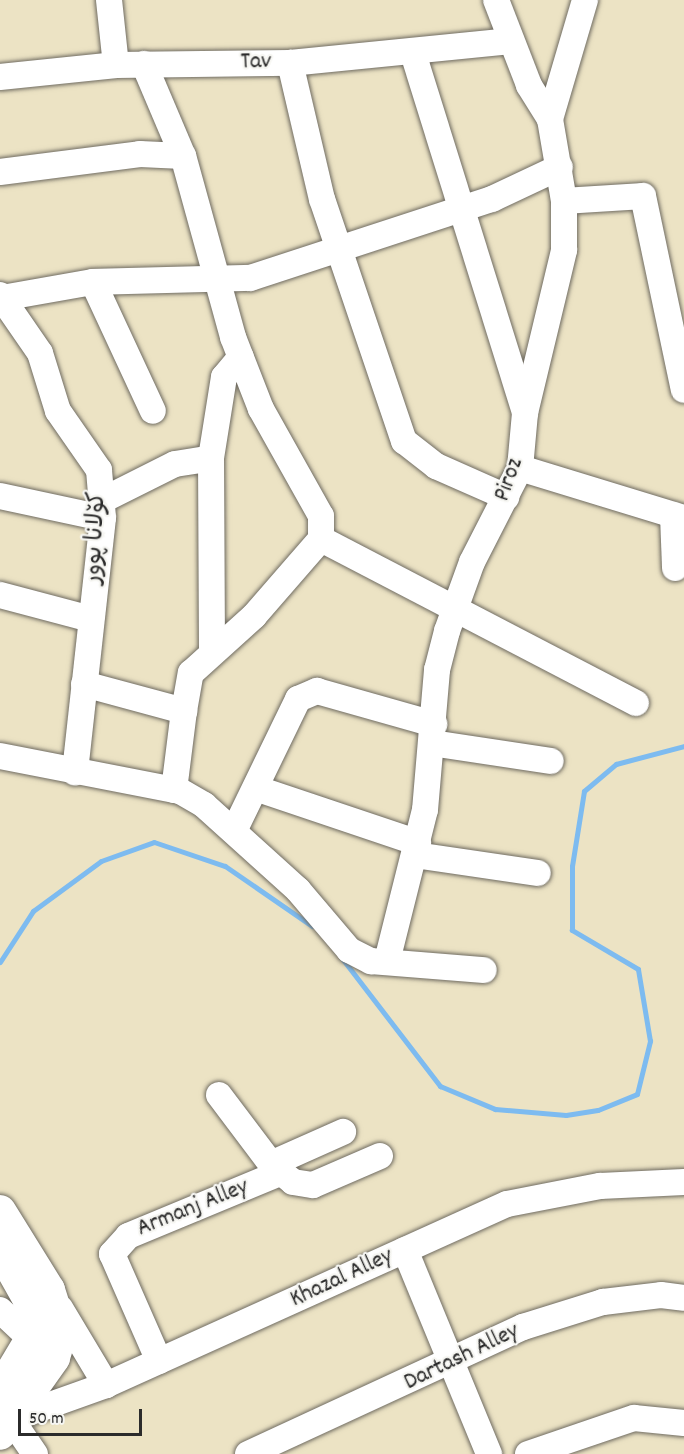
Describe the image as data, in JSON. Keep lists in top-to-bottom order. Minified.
{"streets":{"street":["Tav","Piroz","کۆلانا پوور","Armanj Alley","Khazal Alley","Dartash Alley"]},"crossings":[["Tav","Piroz"],["Armanj Alley","Khazal Alley"]],"scale_bar":"50 m"}
